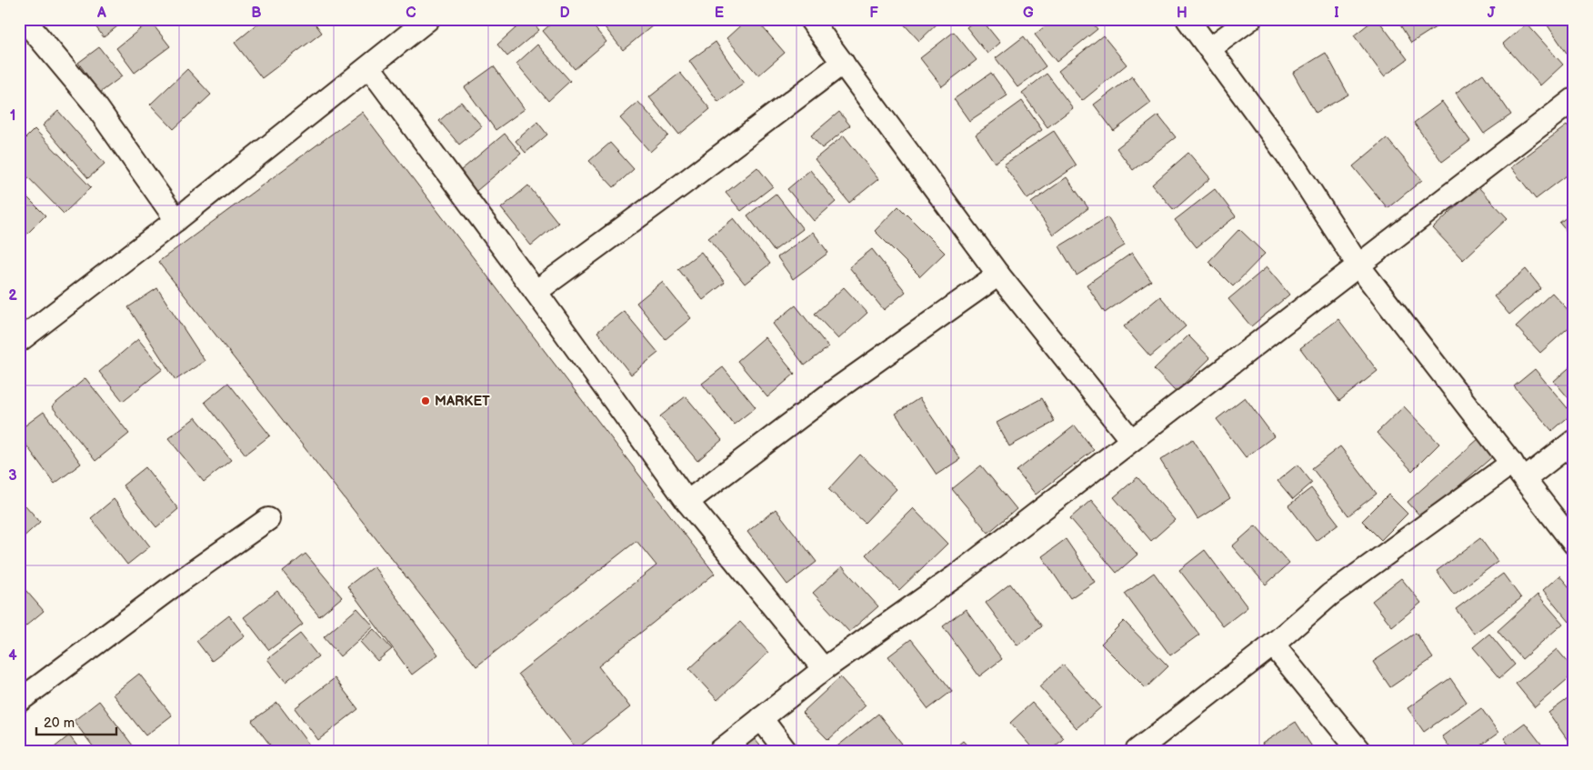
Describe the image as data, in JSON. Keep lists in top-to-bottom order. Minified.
{"places":["MARKET"],"scale_bar":"20 m","grid":{"columns":["A","B","C","D","E","F","G","H","I","J"],"rows":["1","2","3","4"]}}
